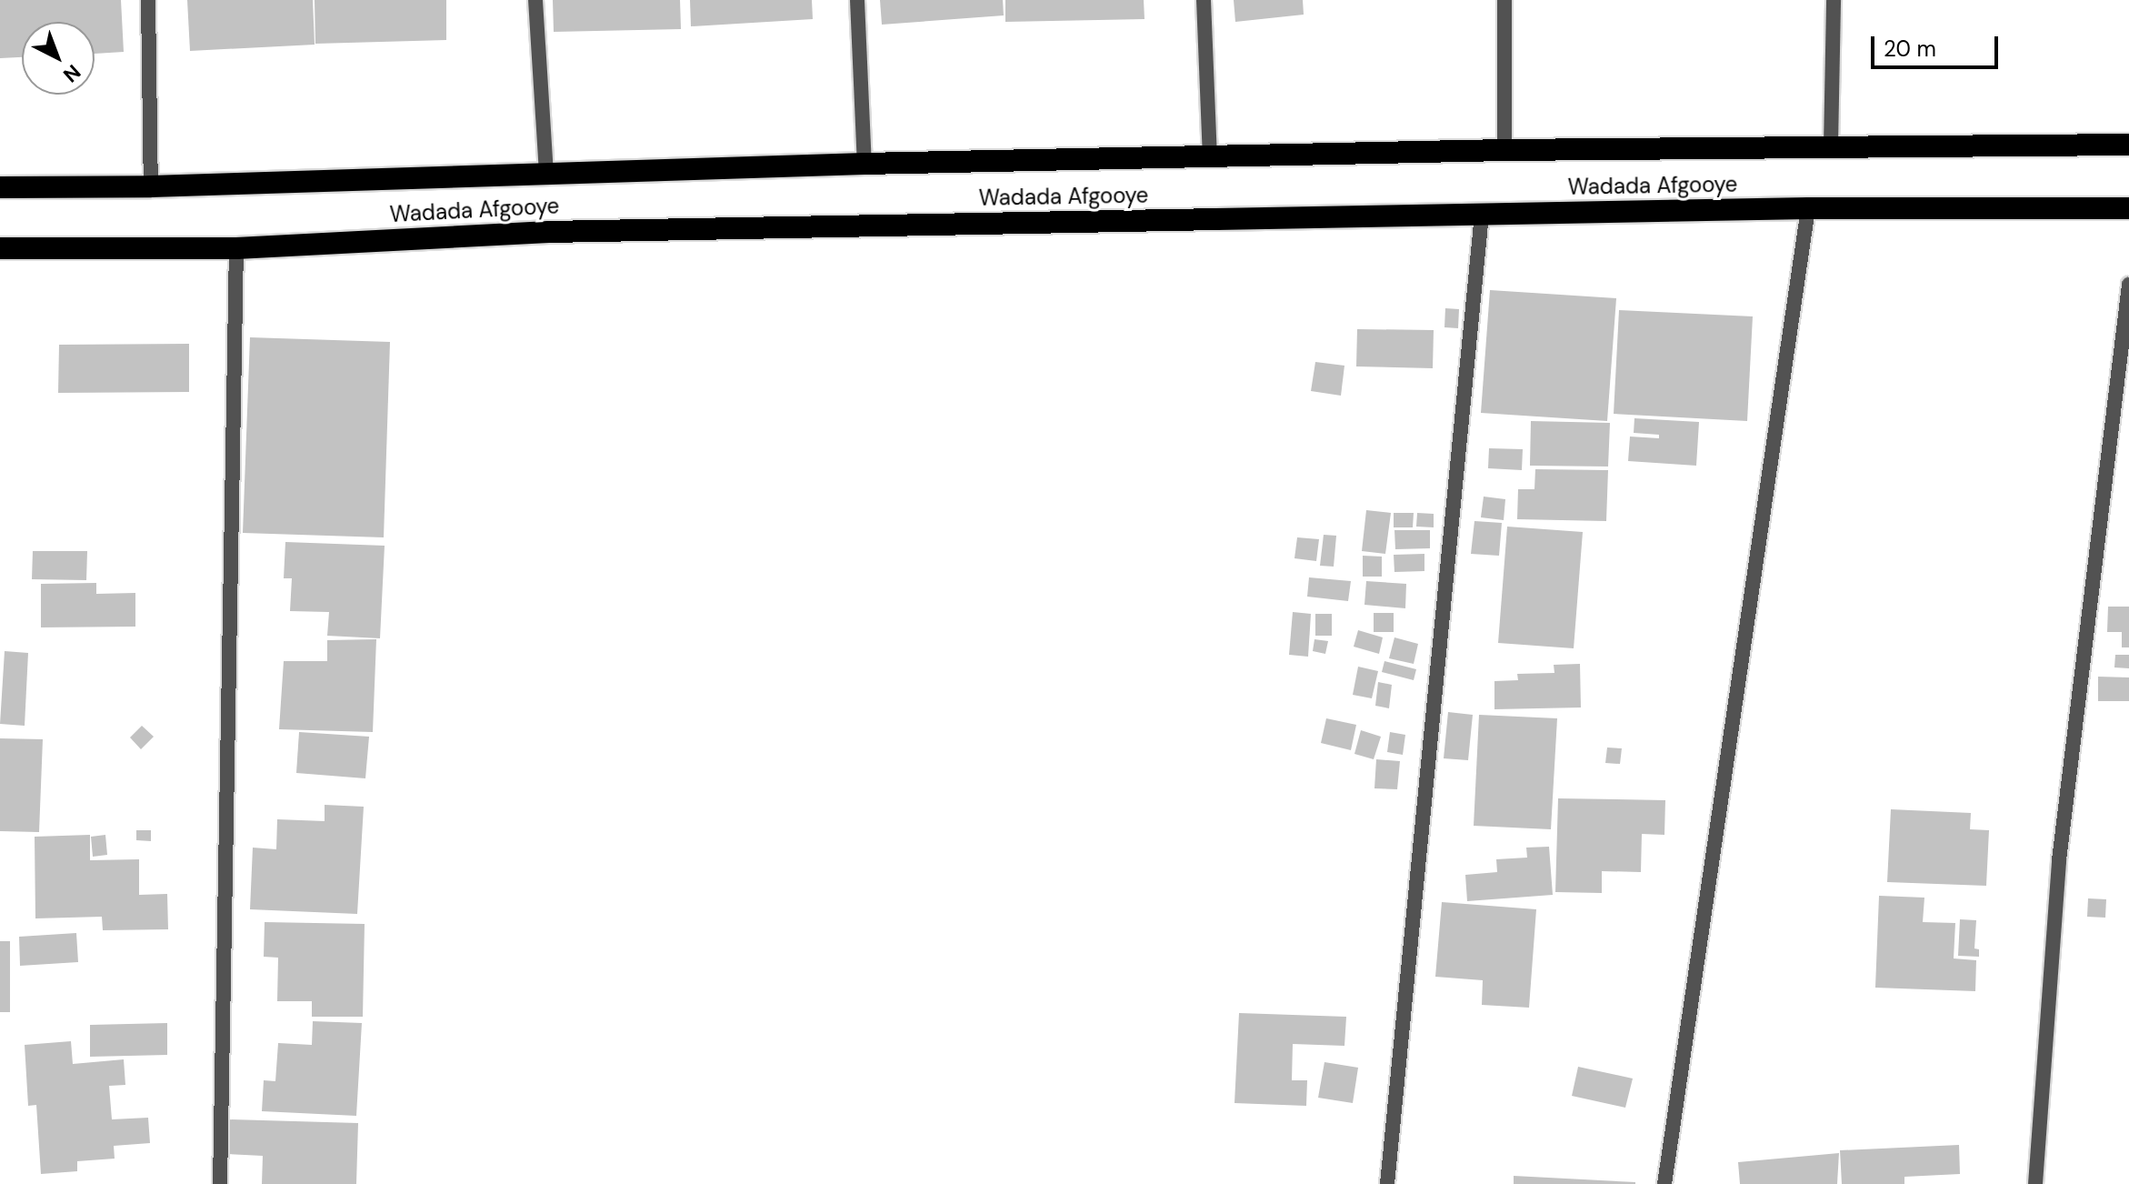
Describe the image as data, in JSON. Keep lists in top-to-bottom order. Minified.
{"streets":{"highway":["Wadada Afgooye"]},"scale_bar":"20 m","north":"bottom right"}
